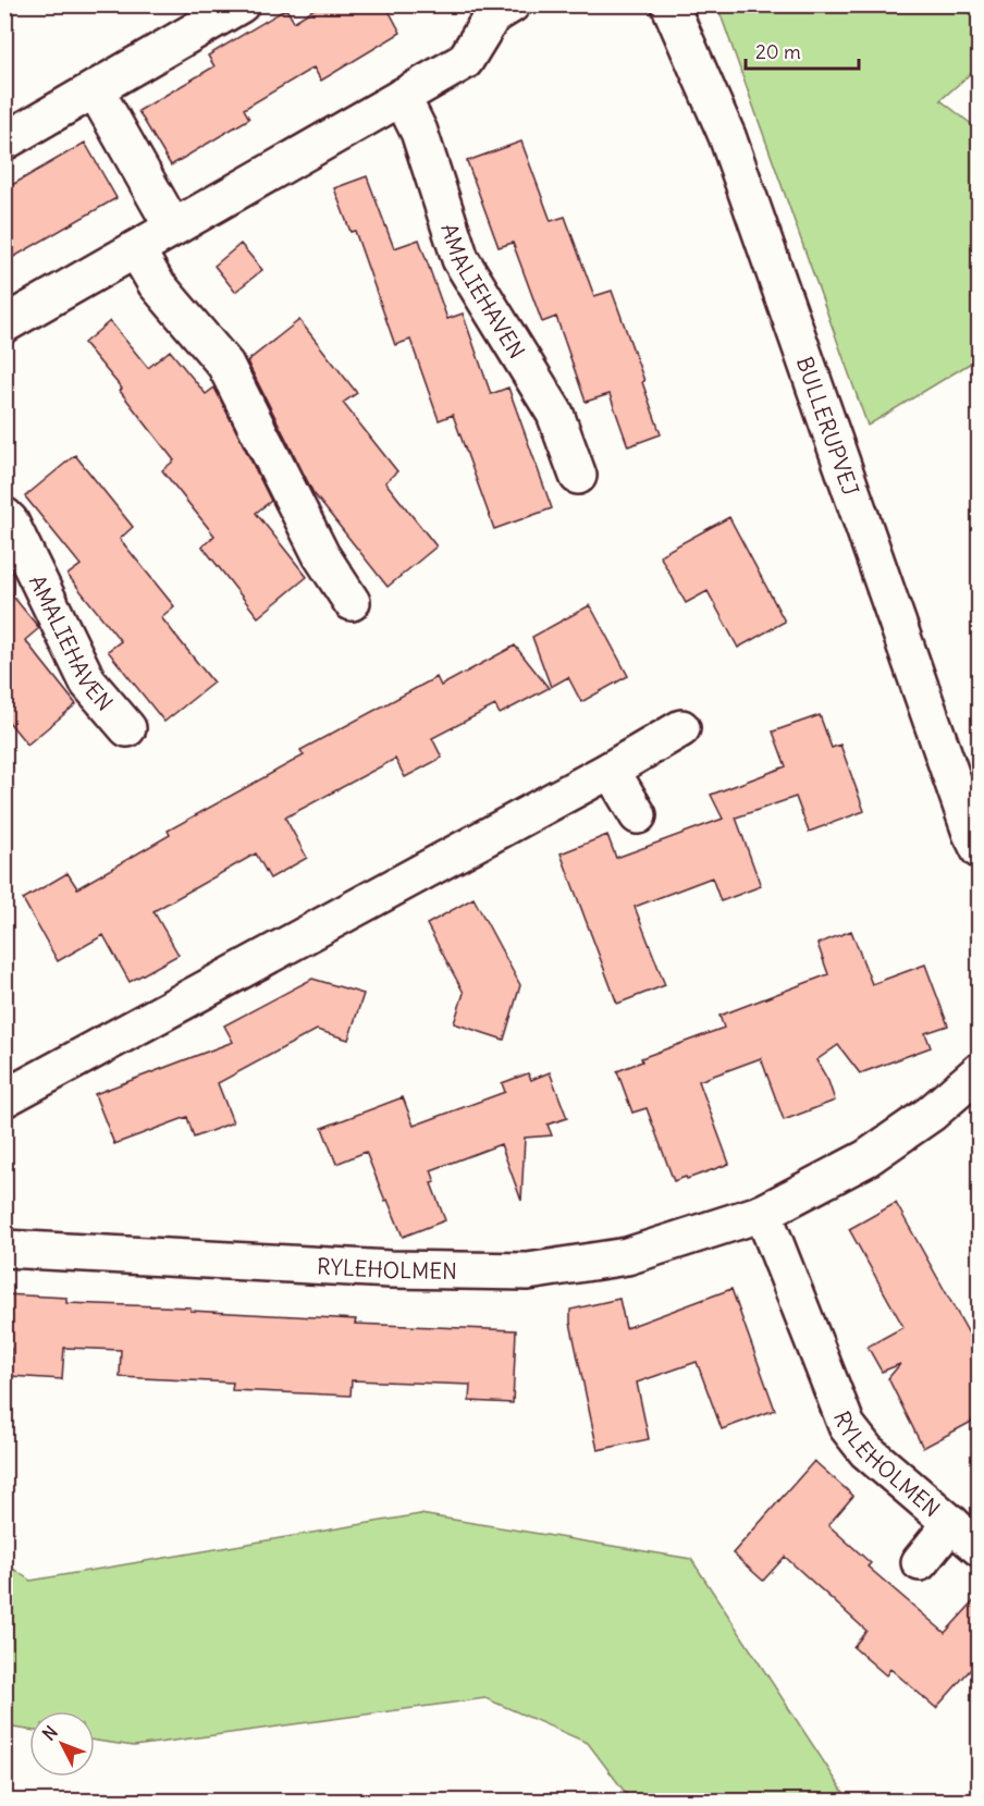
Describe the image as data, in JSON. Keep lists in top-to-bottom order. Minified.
{"streets":{"street":["AMALIEHAVEN","BULLERUPVEJ","RYLEHOLMEN"]},"scale_bar":"20 m","north":"top left"}
